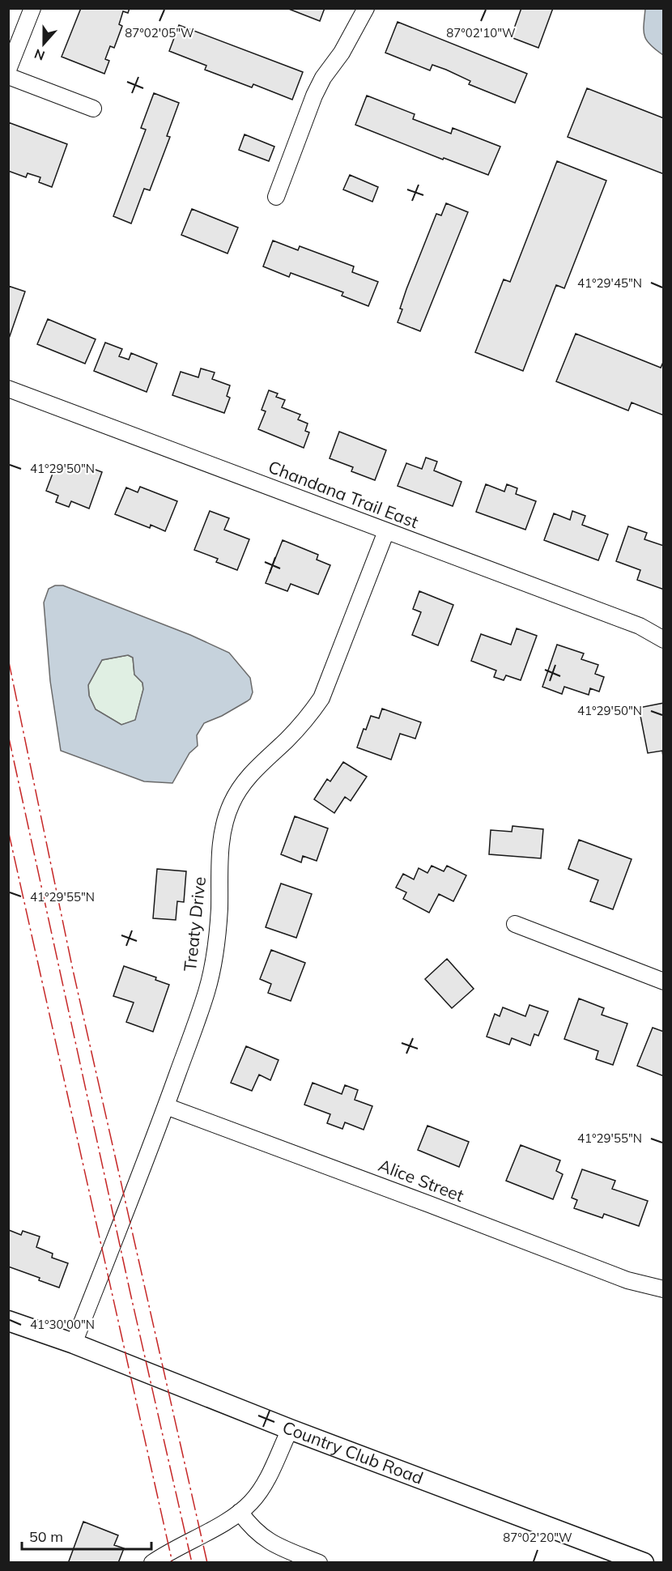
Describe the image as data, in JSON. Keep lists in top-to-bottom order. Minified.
{"streets":{"street":["Chandana Trail East","Treaty Drive","Alice Street","Country Club Road"]},"crossings":[["Chandana Trail East","Treaty Drive"],["Treaty Drive","Alice Street"],["Treaty Drive","Country Club Road"]],"scale_bar":"50 m","north":"bottom","coordinates":["87°02'05\"W","87°02'10\"W","41°29'45\"N","41°29'50\"N","41°29'55\"N","41°30'00\"N","87°02'20\"W"]}
